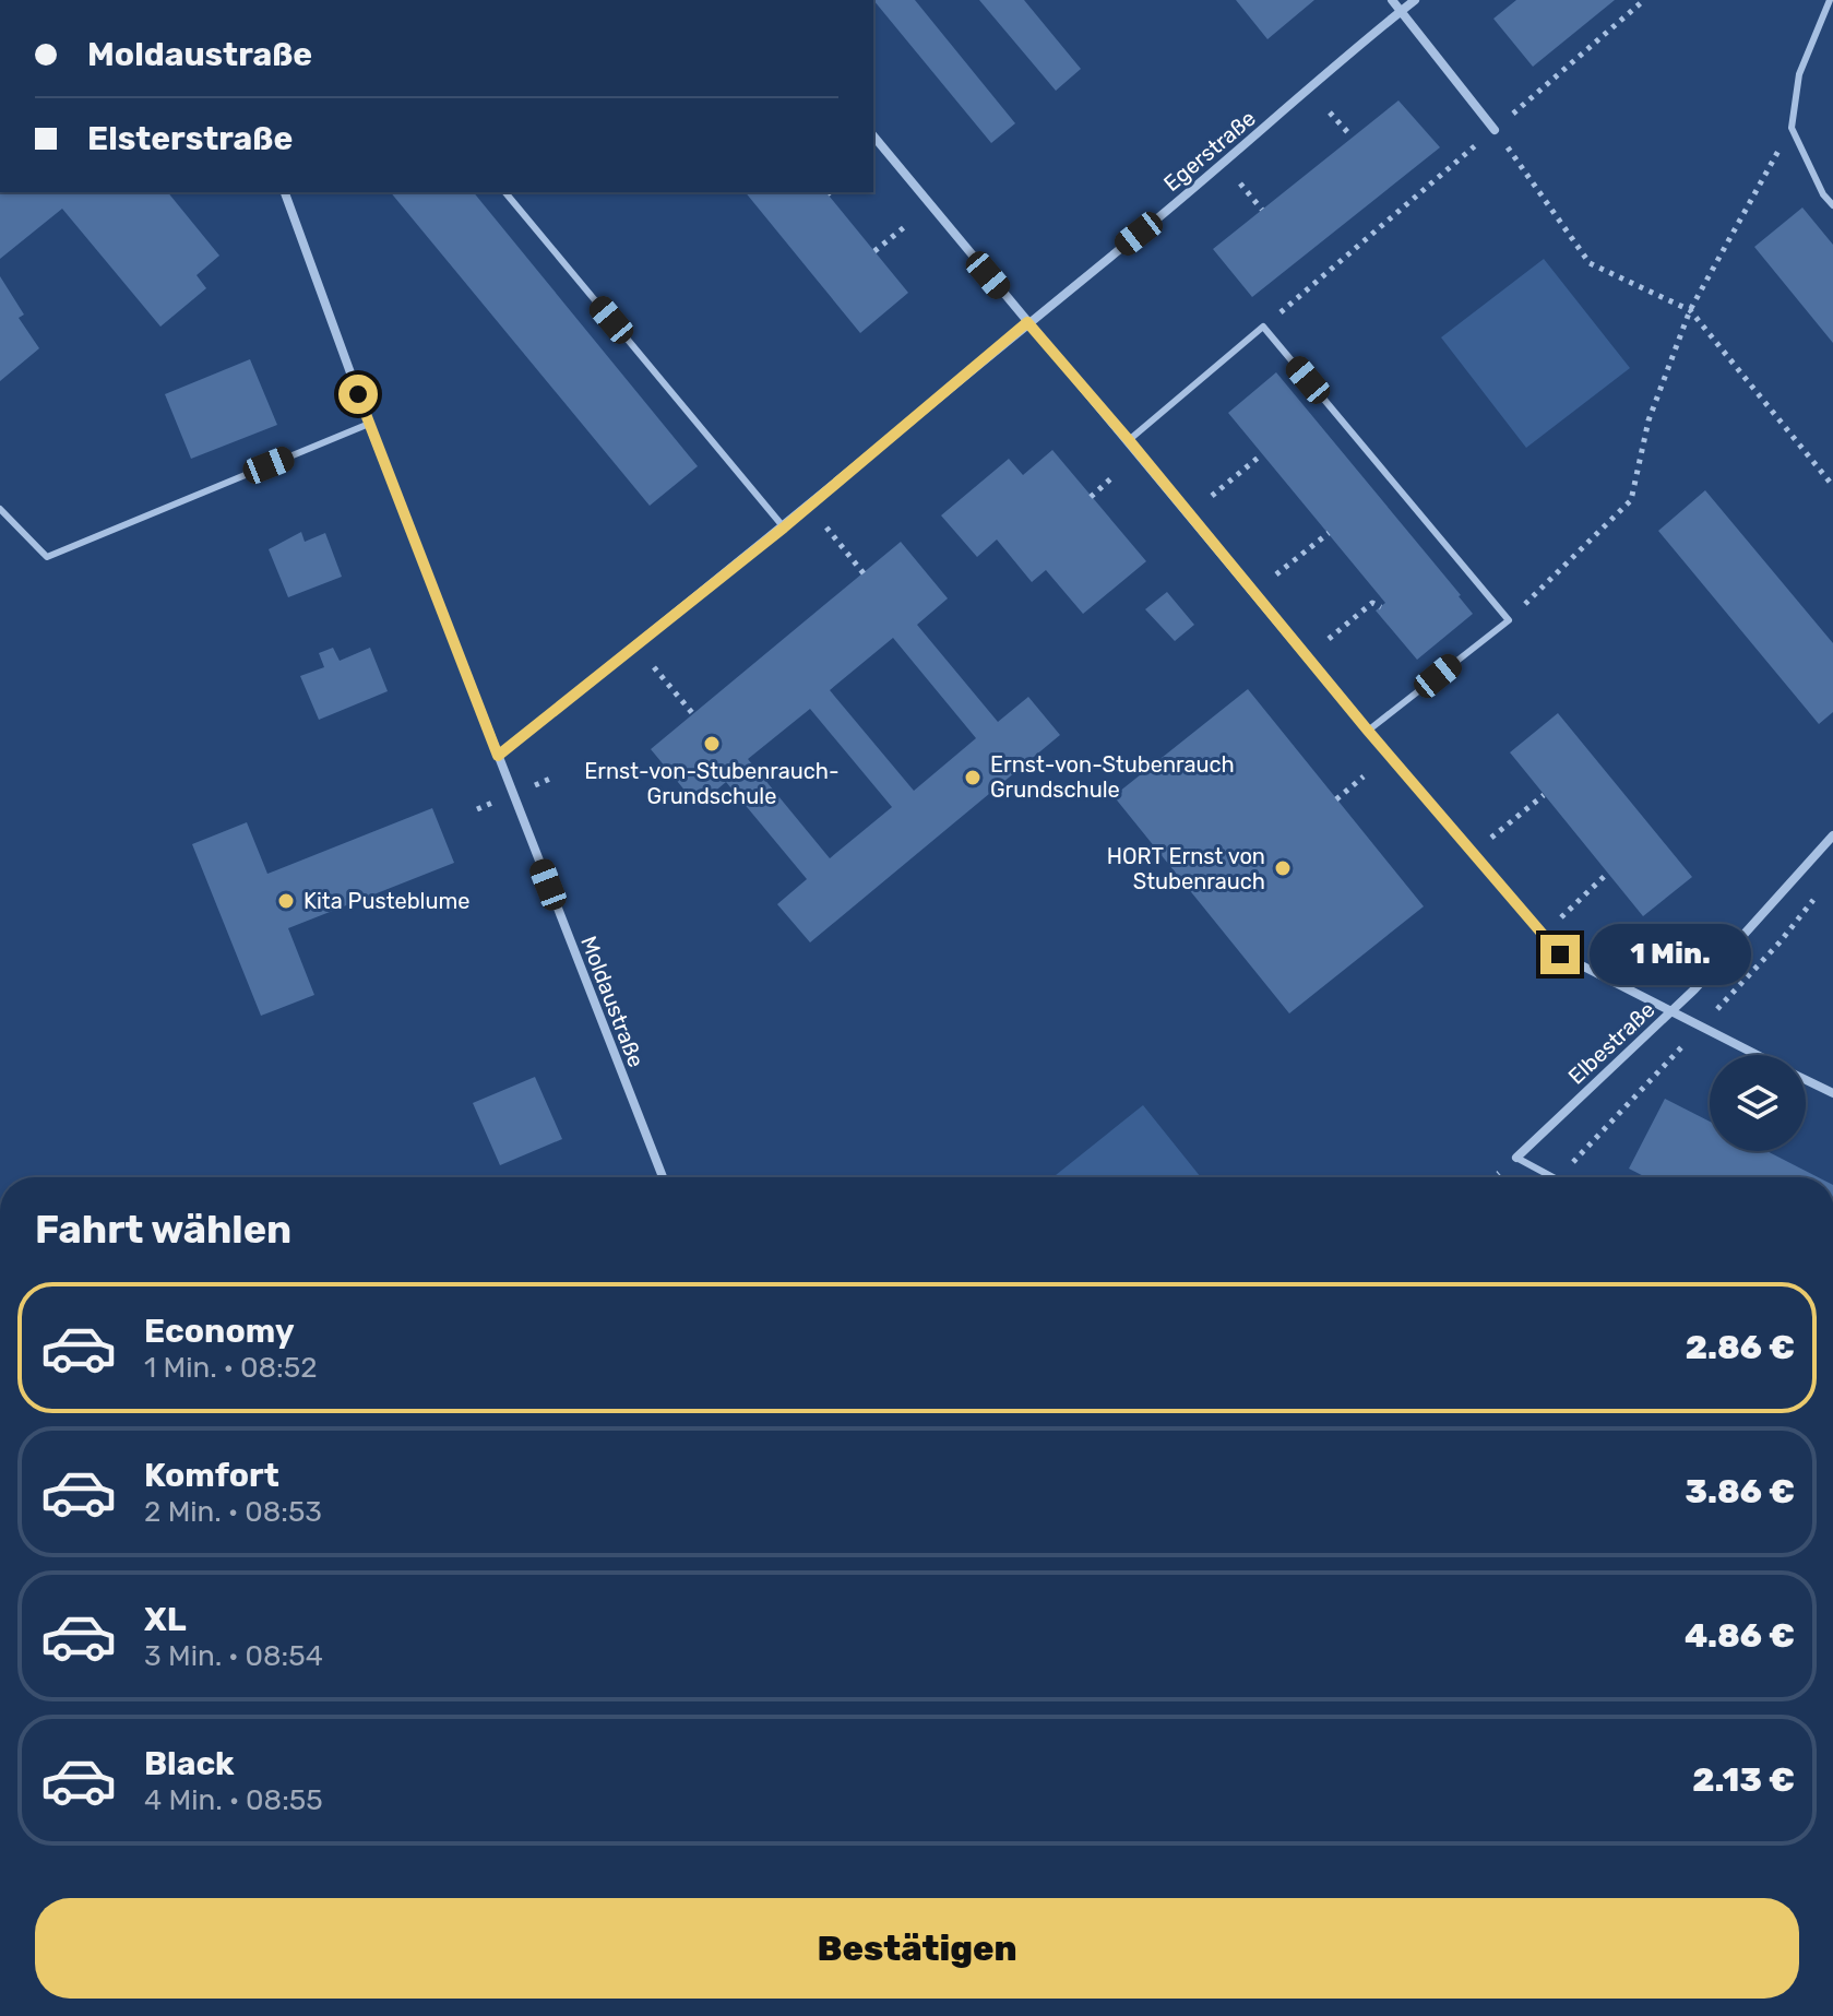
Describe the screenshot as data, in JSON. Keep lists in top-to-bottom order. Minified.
{"streets":{"street":["Egerstraße","Moldaustraße","Elbestraße"]},"crossings":[["Egerstraße","Moldaustraße"]],"places":["Ernst-von-Stubenrauch- Grundschule","Ernst-von-Stubenrauch Grundschule","HORT Ernst von Stubenrauch","Kita Pusteblume"],"page":{"banner":["Moldaustraße","Elsterstraße"],"bubble":"1 Min.","heading":"Fahrt wählen","list":[{"name":"Economy","note":"1 Min. · 08:52","value":"2.86 €"},{"name":"Komfort","note":"2 Min. · 08:53","value":"3.86 €"},{"name":"XL","note":"3 Min. · 08:54","value":"4.86 €"},{"name":"Black","note":"4 Min. · 08:55","value":"2.13 €"}],"buttons":"Bestätigen"}}
